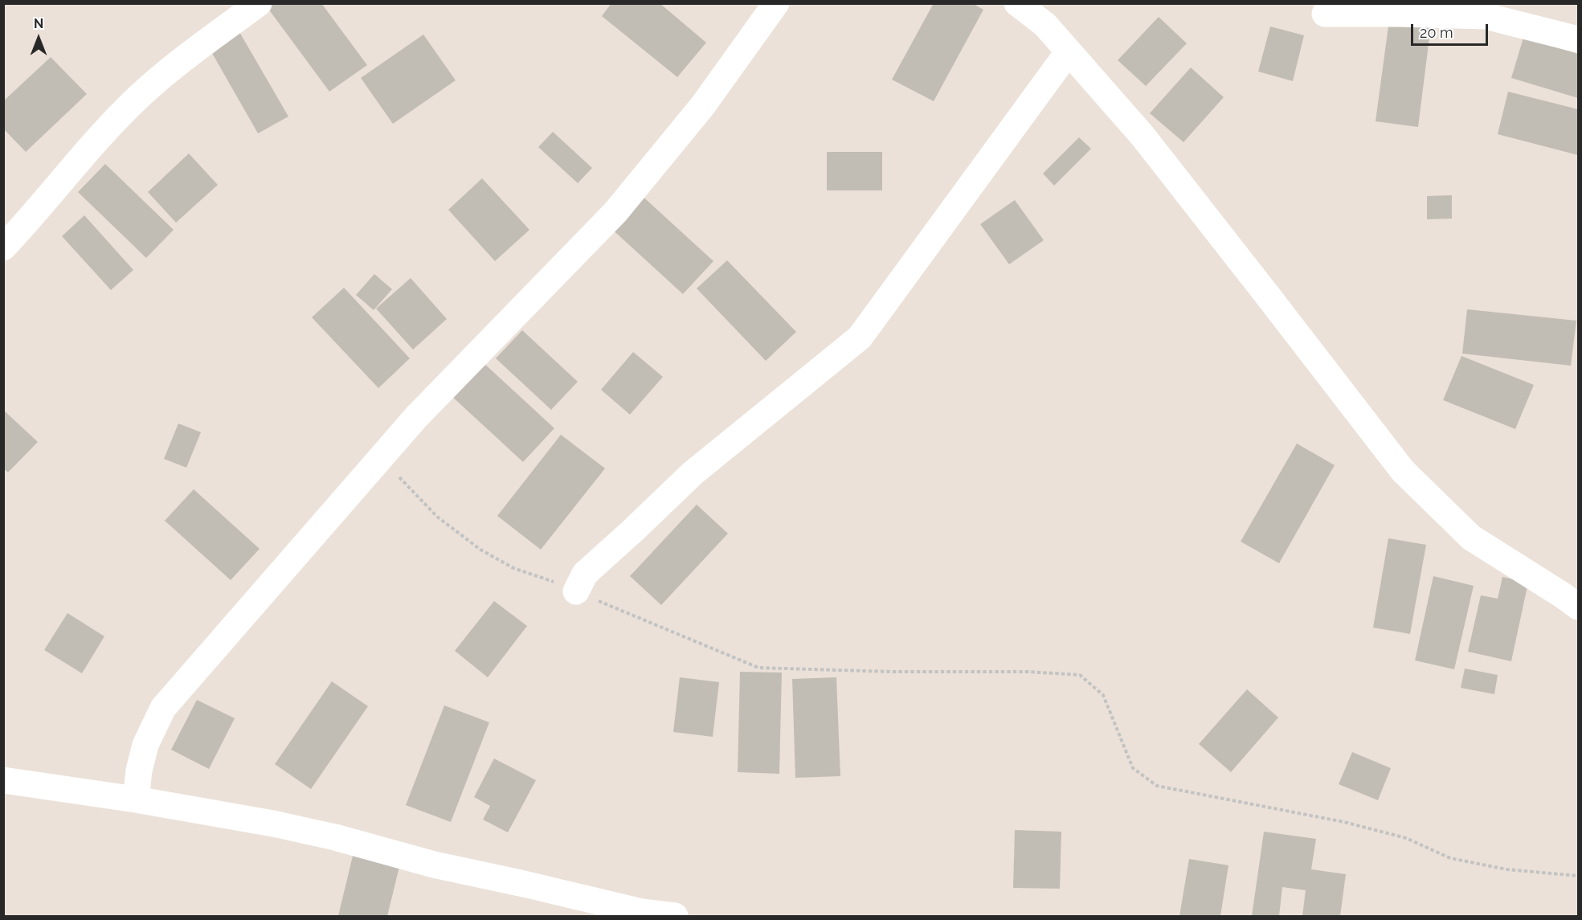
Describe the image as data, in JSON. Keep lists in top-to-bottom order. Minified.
{"scale_bar":"20 m","north":"top"}
